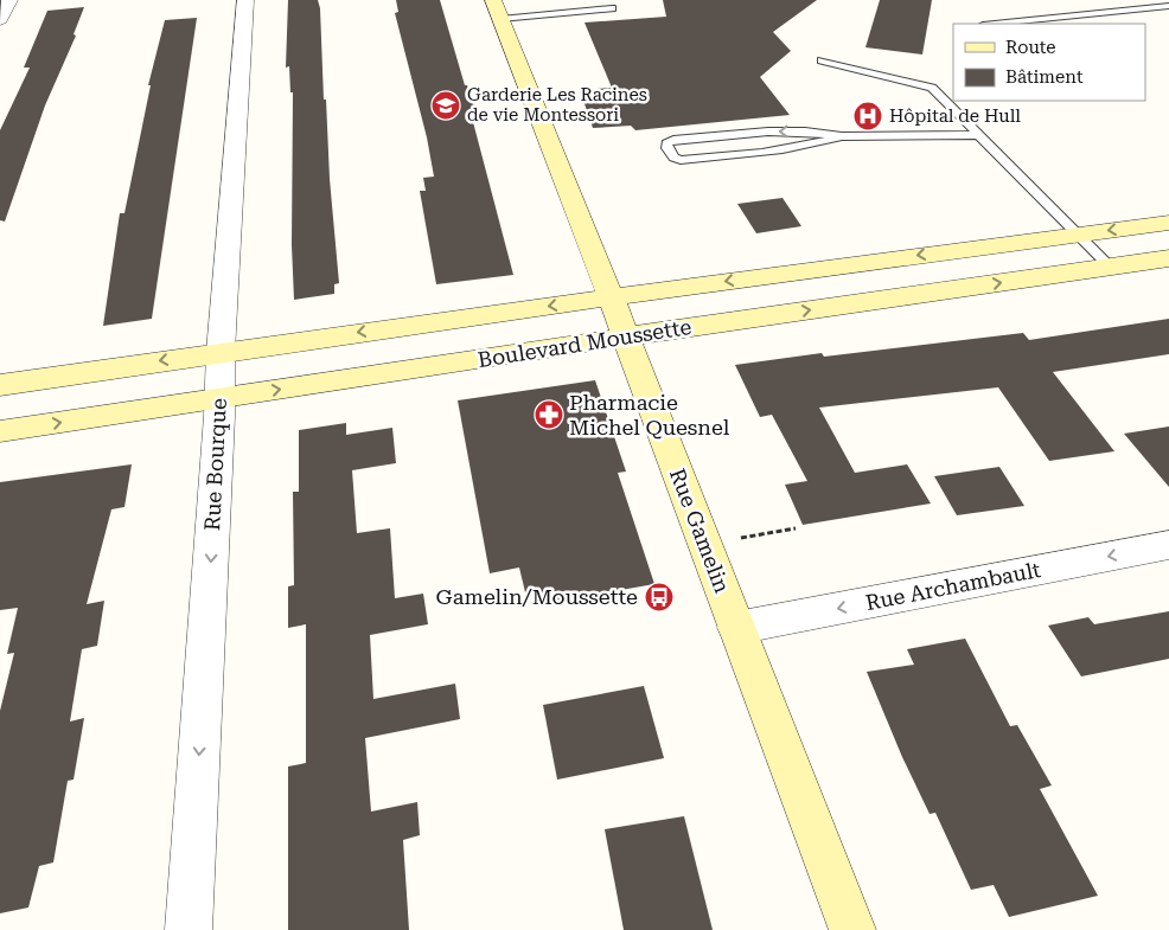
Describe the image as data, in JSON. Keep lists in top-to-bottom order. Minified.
{"streets":{"street":["Boulevard Moussette","Rue Bourque","Rue Gamelin","Rue Archambault"]},"crossings":[["Boulevard Moussette","Rue Bourque"],["Boulevard Moussette","Rue Gamelin"],["Rue Gamelin","Rue Archambault"]],"one_way":["Rue Bourque","Rue Archambault"],"places":{"school or university":["Garderie Les Racines de vie Montessori"],"hospital":["Hôpital de Hull"],"pharmacy":["Pharmacie Michel Quesnel"],"bus stop":["Gamelin/Moussette"]},"legend":["Route","Bâtiment"]}
